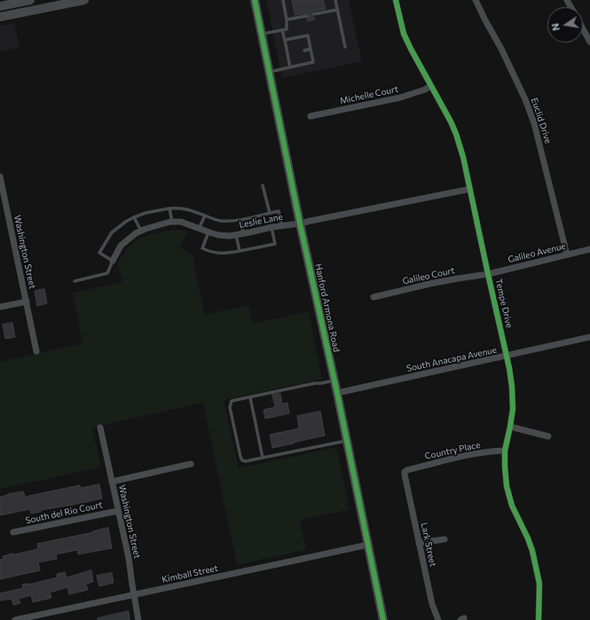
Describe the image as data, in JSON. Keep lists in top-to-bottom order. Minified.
{"streets":{"main road":["Hanford Armona Road"],"street":["Michelle Court","Euclid Drive","Leslie Lane","Washington Street","Galileo Avenue","Galileo Court","Tempe Drive","South Anacapa Avenue","Country Place","South del Rio Court","Lark Street","Kimball Street"]},"crossings":[["Michelle Court","Tempe Drive"],["Euclid Drive","Galileo Avenue"],["Leslie Lane","Tempe Drive"],["Leslie Lane","Hanford Armona Road"],["Washington Street","South del Rio Court"],["Washington Street","Kimball Street"],["Galileo Avenue","Galileo Court"],["Galileo Avenue","Tempe Drive"],["Galileo Court","Tempe Drive"],["Tempe Drive","South Anacapa Avenue"],["Tempe Drive","Country Place"],["Hanford Armona Road","South Anacapa Avenue"],["Hanford Armona Road","Kimball Street"],["Country Place","Lark Street"]],"north":"left"}
